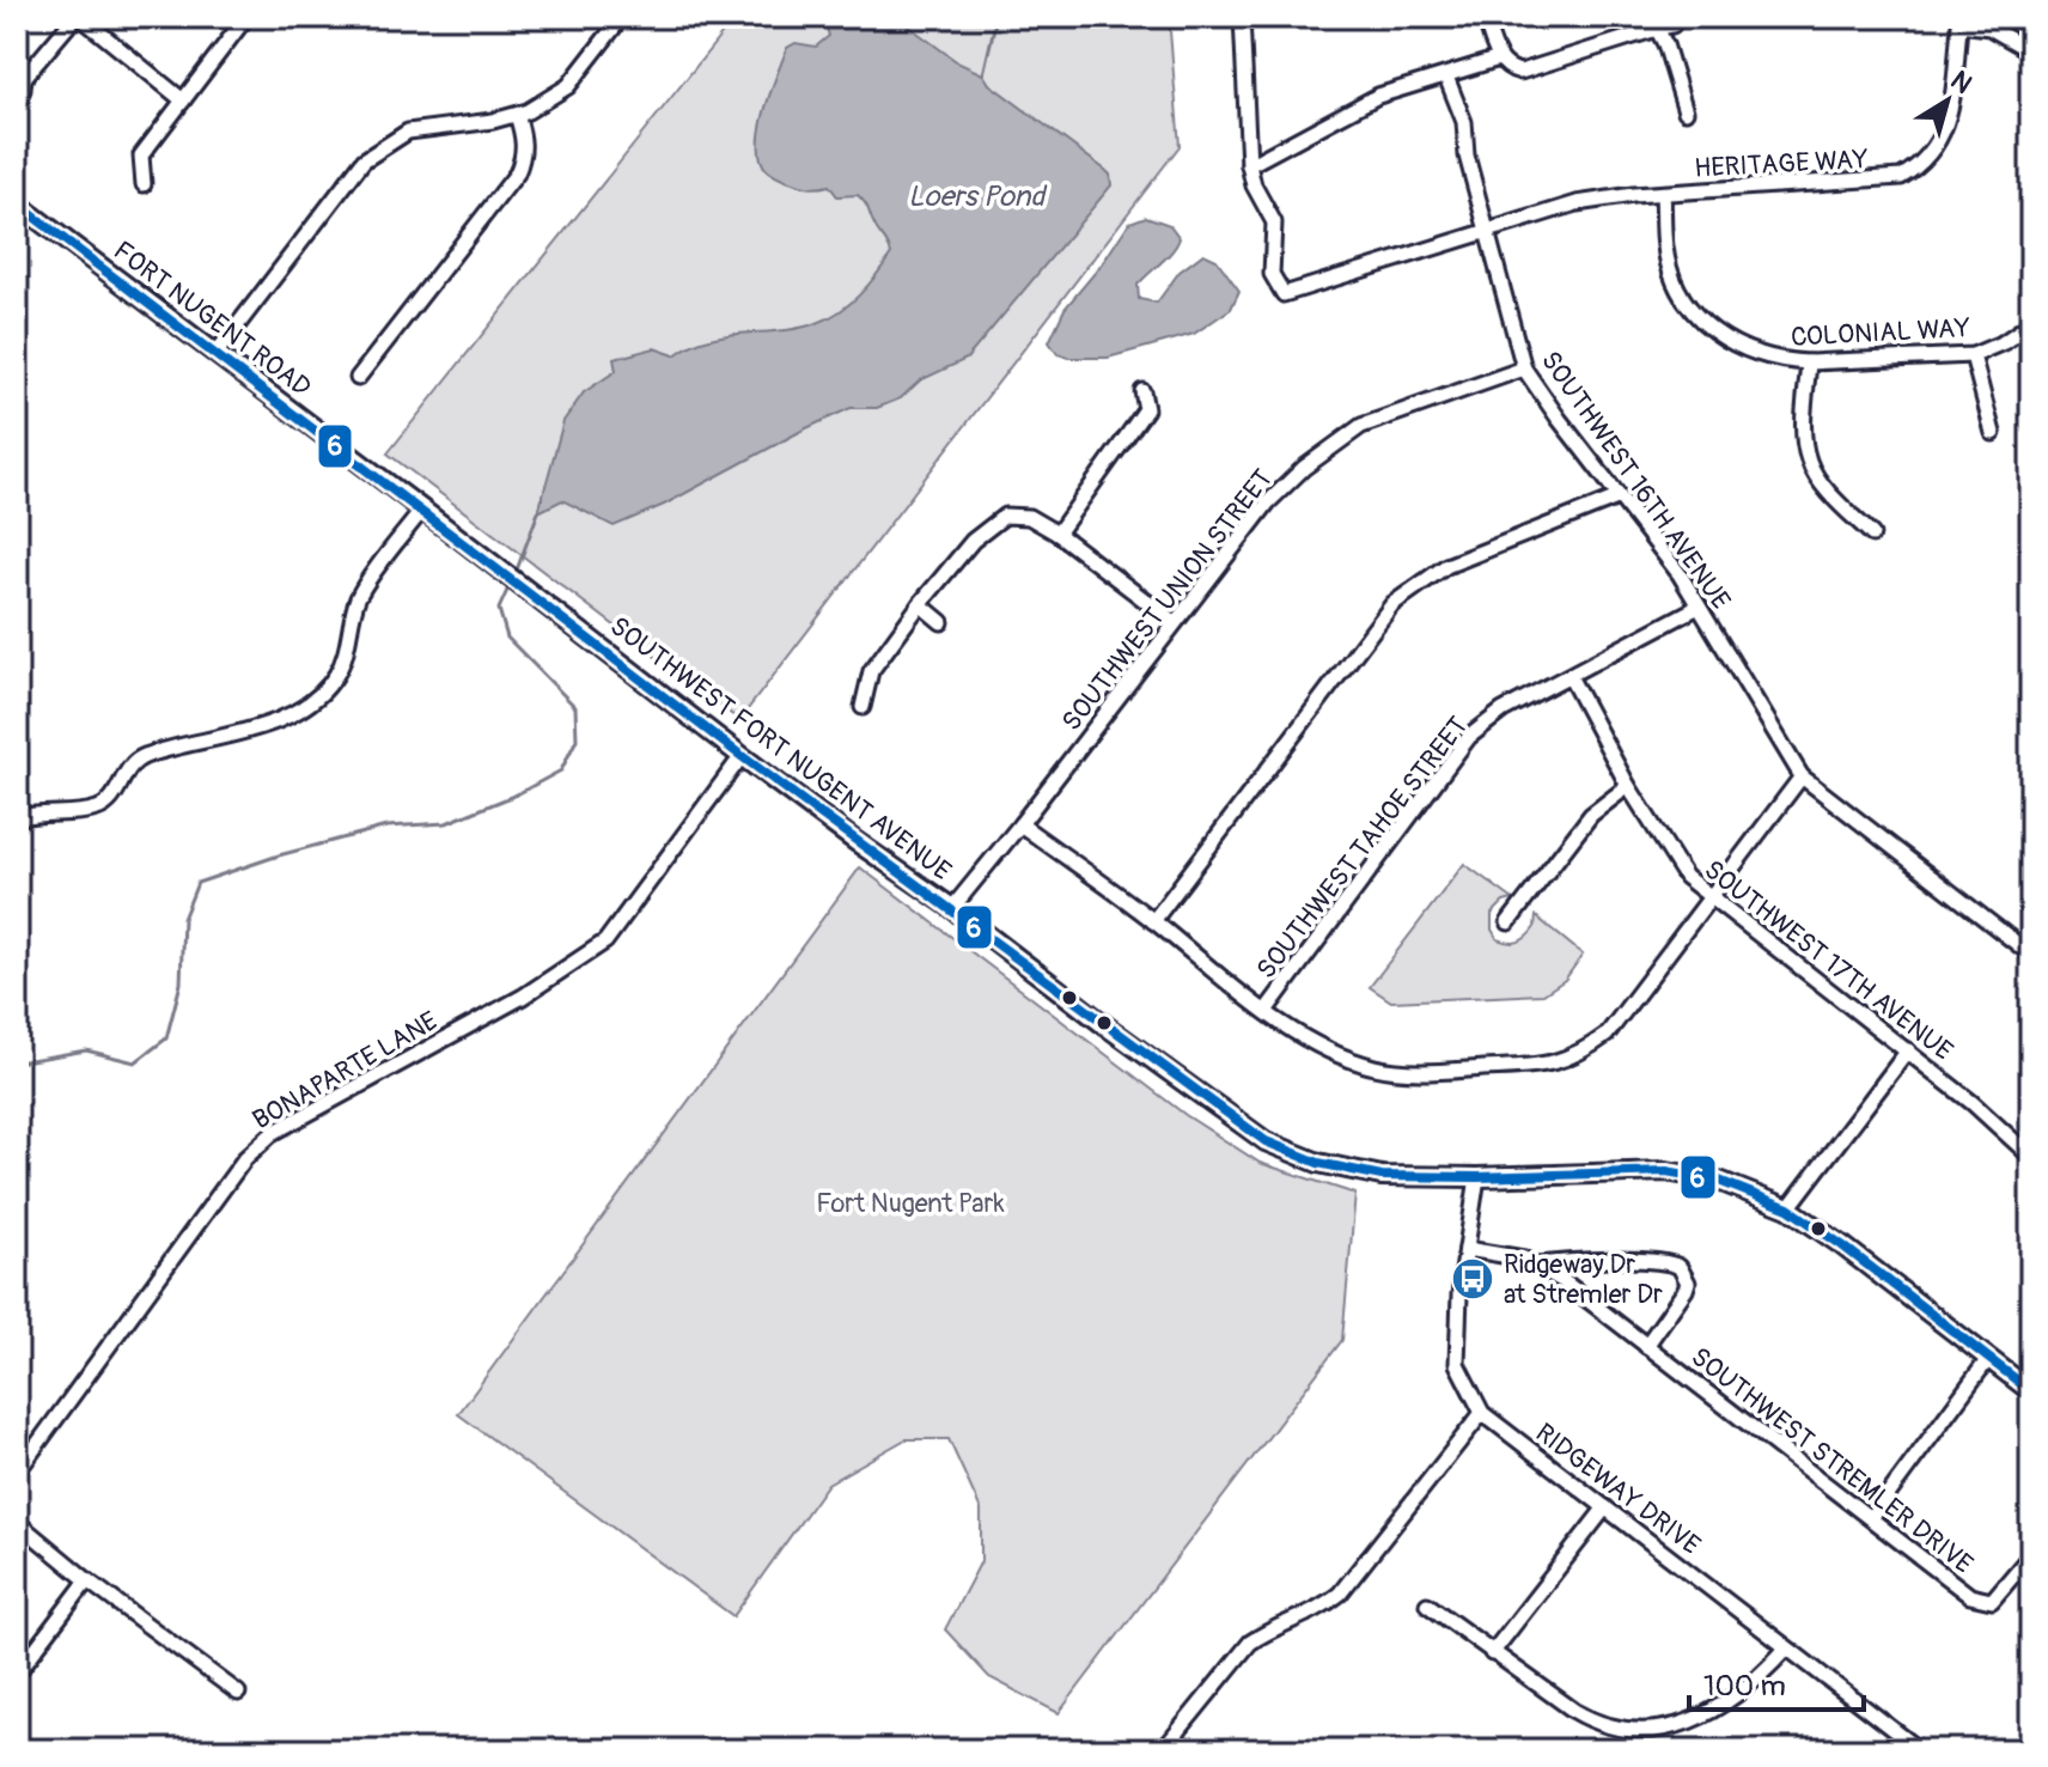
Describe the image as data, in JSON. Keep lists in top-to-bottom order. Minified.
{"streets":{"street":["HERITAGE WAY","FORT NUGENT ROAD","COLONIAL WAY","SOUTHWEST 16TH AVENUE","SOUTHWEST UNION STREET","SOUTHWEST FORT NUGENT AVENUE","SOUTHWEST TAHOE STREET","SOUTHWEST 17TH AVENUE","BONAPARTE LANE","SOUTHWEST STREMLER DRIVE","RIDGEWAY DRIVE"]},"crossings":[["HERITAGE WAY","COLONIAL WAY"],["HERITAGE WAY","SOUTHWEST 16TH AVENUE"],["FORT NUGENT ROAD","SOUTHWEST FORT NUGENT AVENUE"],["SOUTHWEST 16TH AVENUE","SOUTHWEST UNION STREET"],["SOUTHWEST 16TH AVENUE","SOUTHWEST TAHOE STREET"],["SOUTHWEST UNION STREET","SOUTHWEST FORT NUGENT AVENUE"],["SOUTHWEST FORT NUGENT AVENUE","BONAPARTE LANE"],["SOUTHWEST FORT NUGENT AVENUE","RIDGEWAY DRIVE"],["SOUTHWEST TAHOE STREET","SOUTHWEST 17TH AVENUE"],["SOUTHWEST STREMLER DRIVE","RIDGEWAY DRIVE"]],"water":["Loers Pond"],"parks":["Fort Nugent Park"],"places":{"bus stop":["Ridgeway Dr at Stremler Dr"]},"lines":["transit line 6"],"scale_bar":"100 m","north":"top right"}
